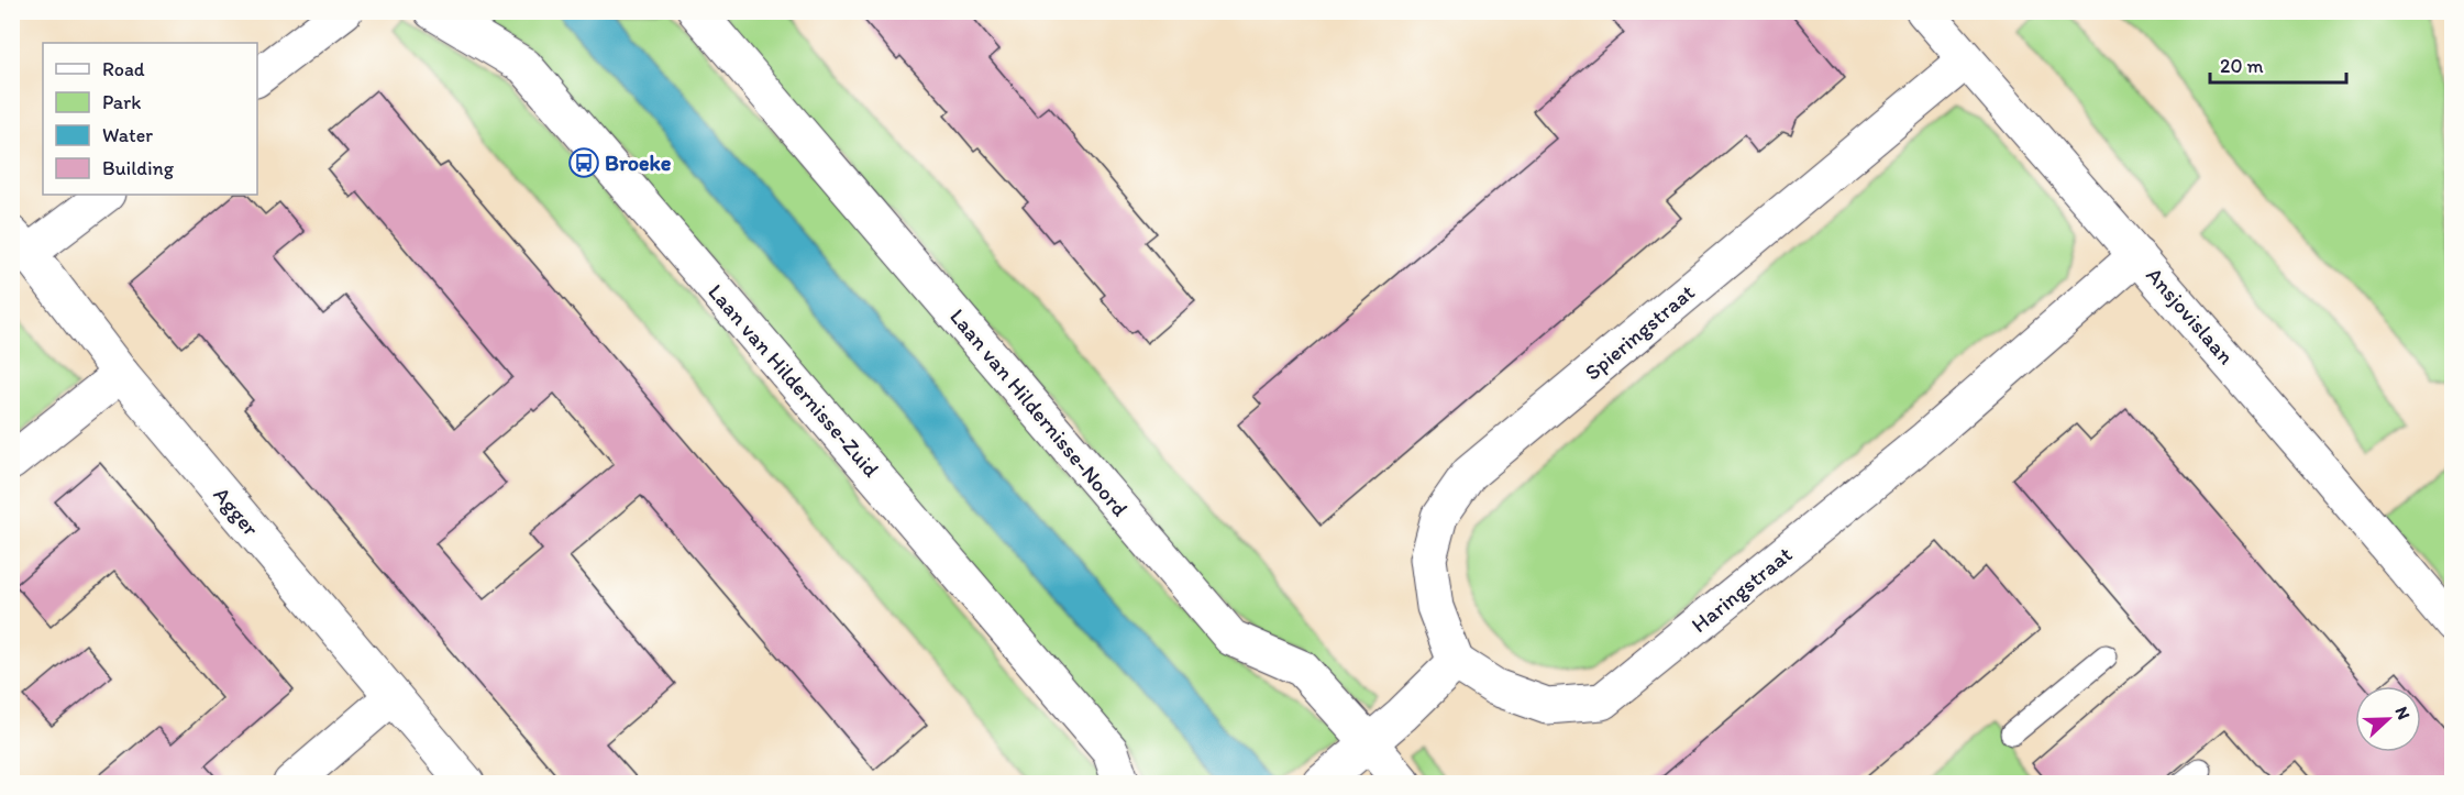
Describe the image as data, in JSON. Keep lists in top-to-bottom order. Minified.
{"streets":{"street":["Ansjovislaan","Spieringstraat","Laan van Hildernisse-Zuid","Laan van Hildernisse-Noord","Agger","Haringstraat"]},"crossings":[["Ansjovislaan","Spieringstraat"],["Ansjovislaan","Haringstraat"],["Spieringstraat","Haringstraat"]],"places":{"bus stop":["Broeke"]},"legend":["Road","Park","Water","Building"],"scale_bar":"20 m","north":"right"}
